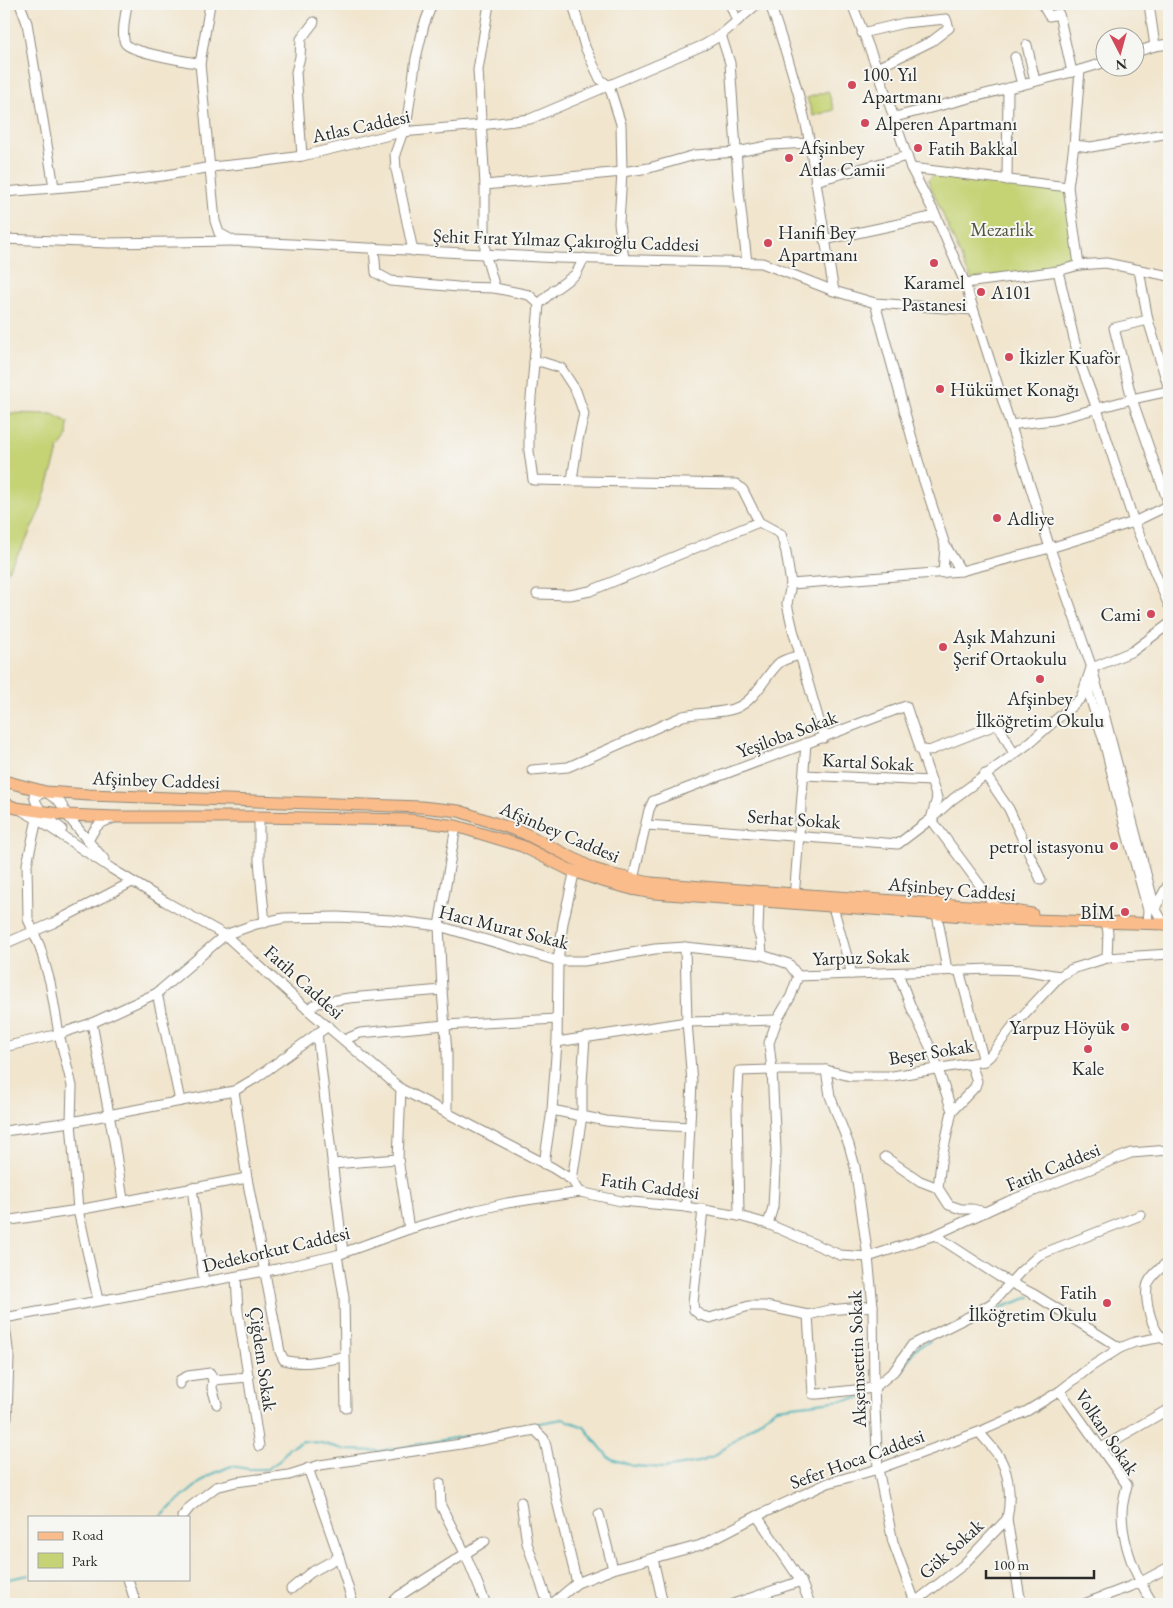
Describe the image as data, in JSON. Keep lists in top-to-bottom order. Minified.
{"streets":{"main road":["Afşinbey Caddesi"],"street":["Atlas Caddesi","Şehit Fırat Yılmaz Çakıroğlu Caddesi","Yeşiloba Sokak","Kartal Sokak","Serhat Sokak","Hacı Murat Sokak","Yarpuz Sokak","Fatih Caddesi","Beşer Sokak","Dedekorkut Caddesi","Çiğdem Sokak","Akşemsettin Sokak","Volkan Sokak","Sefer Hoca Caddesi","Gök Sokak"]},"crossings":[["Yeşiloba Sokak","Kartal Sokak"],["Yeşiloba Sokak","Afşinbey Caddesi"],["Yeşiloba Sokak","Serhat Sokak"],["Afşinbey Caddesi","Fatih Caddesi"],["Hacı Murat Sokak","Yarpuz Sokak"],["Hacı Murat Sokak","Fatih Caddesi"],["Yarpuz Sokak","Fatih Caddesi"],["Yarpuz Sokak","Beşer Sokak"],["Fatih Caddesi","Beşer Sokak"],["Fatih Caddesi","Dedekorkut Caddesi"],["Fatih Caddesi","Akşemsettin Sokak"],["Beşer Sokak","Akşemsettin Sokak"],["Dedekorkut Caddesi","Çiğdem Sokak"],["Akşemsettin Sokak","Sefer Hoca Caddesi"],["Akşemsettin Sokak","Gök Sokak"],["Volkan Sokak","Sefer Hoca Caddesi"],["Sefer Hoca Caddesi","Gök Sokak"]],"parks":["Mezarlık"],"places":["100. Yıl Apartmanı","Alperen Apartmanı","Fatih Bakkal","Afşinbey Atlas Camii","Hanifi Bey Apartmanı","Karamel Pastanesi","A101","İkizler Kuaför","Hükümet Konağı","Adliye","Cami","Aşık Mahzuni Şerif Ortaokulu","Afşinbey İlköğretim Okulu","petrol istasyonu","BİM","Yarpuz Höyük","Kale","Fatih İlköğretim Okulu"],"legend":["Road","Park"],"scale_bar":"100 m","north":"bottom"}
